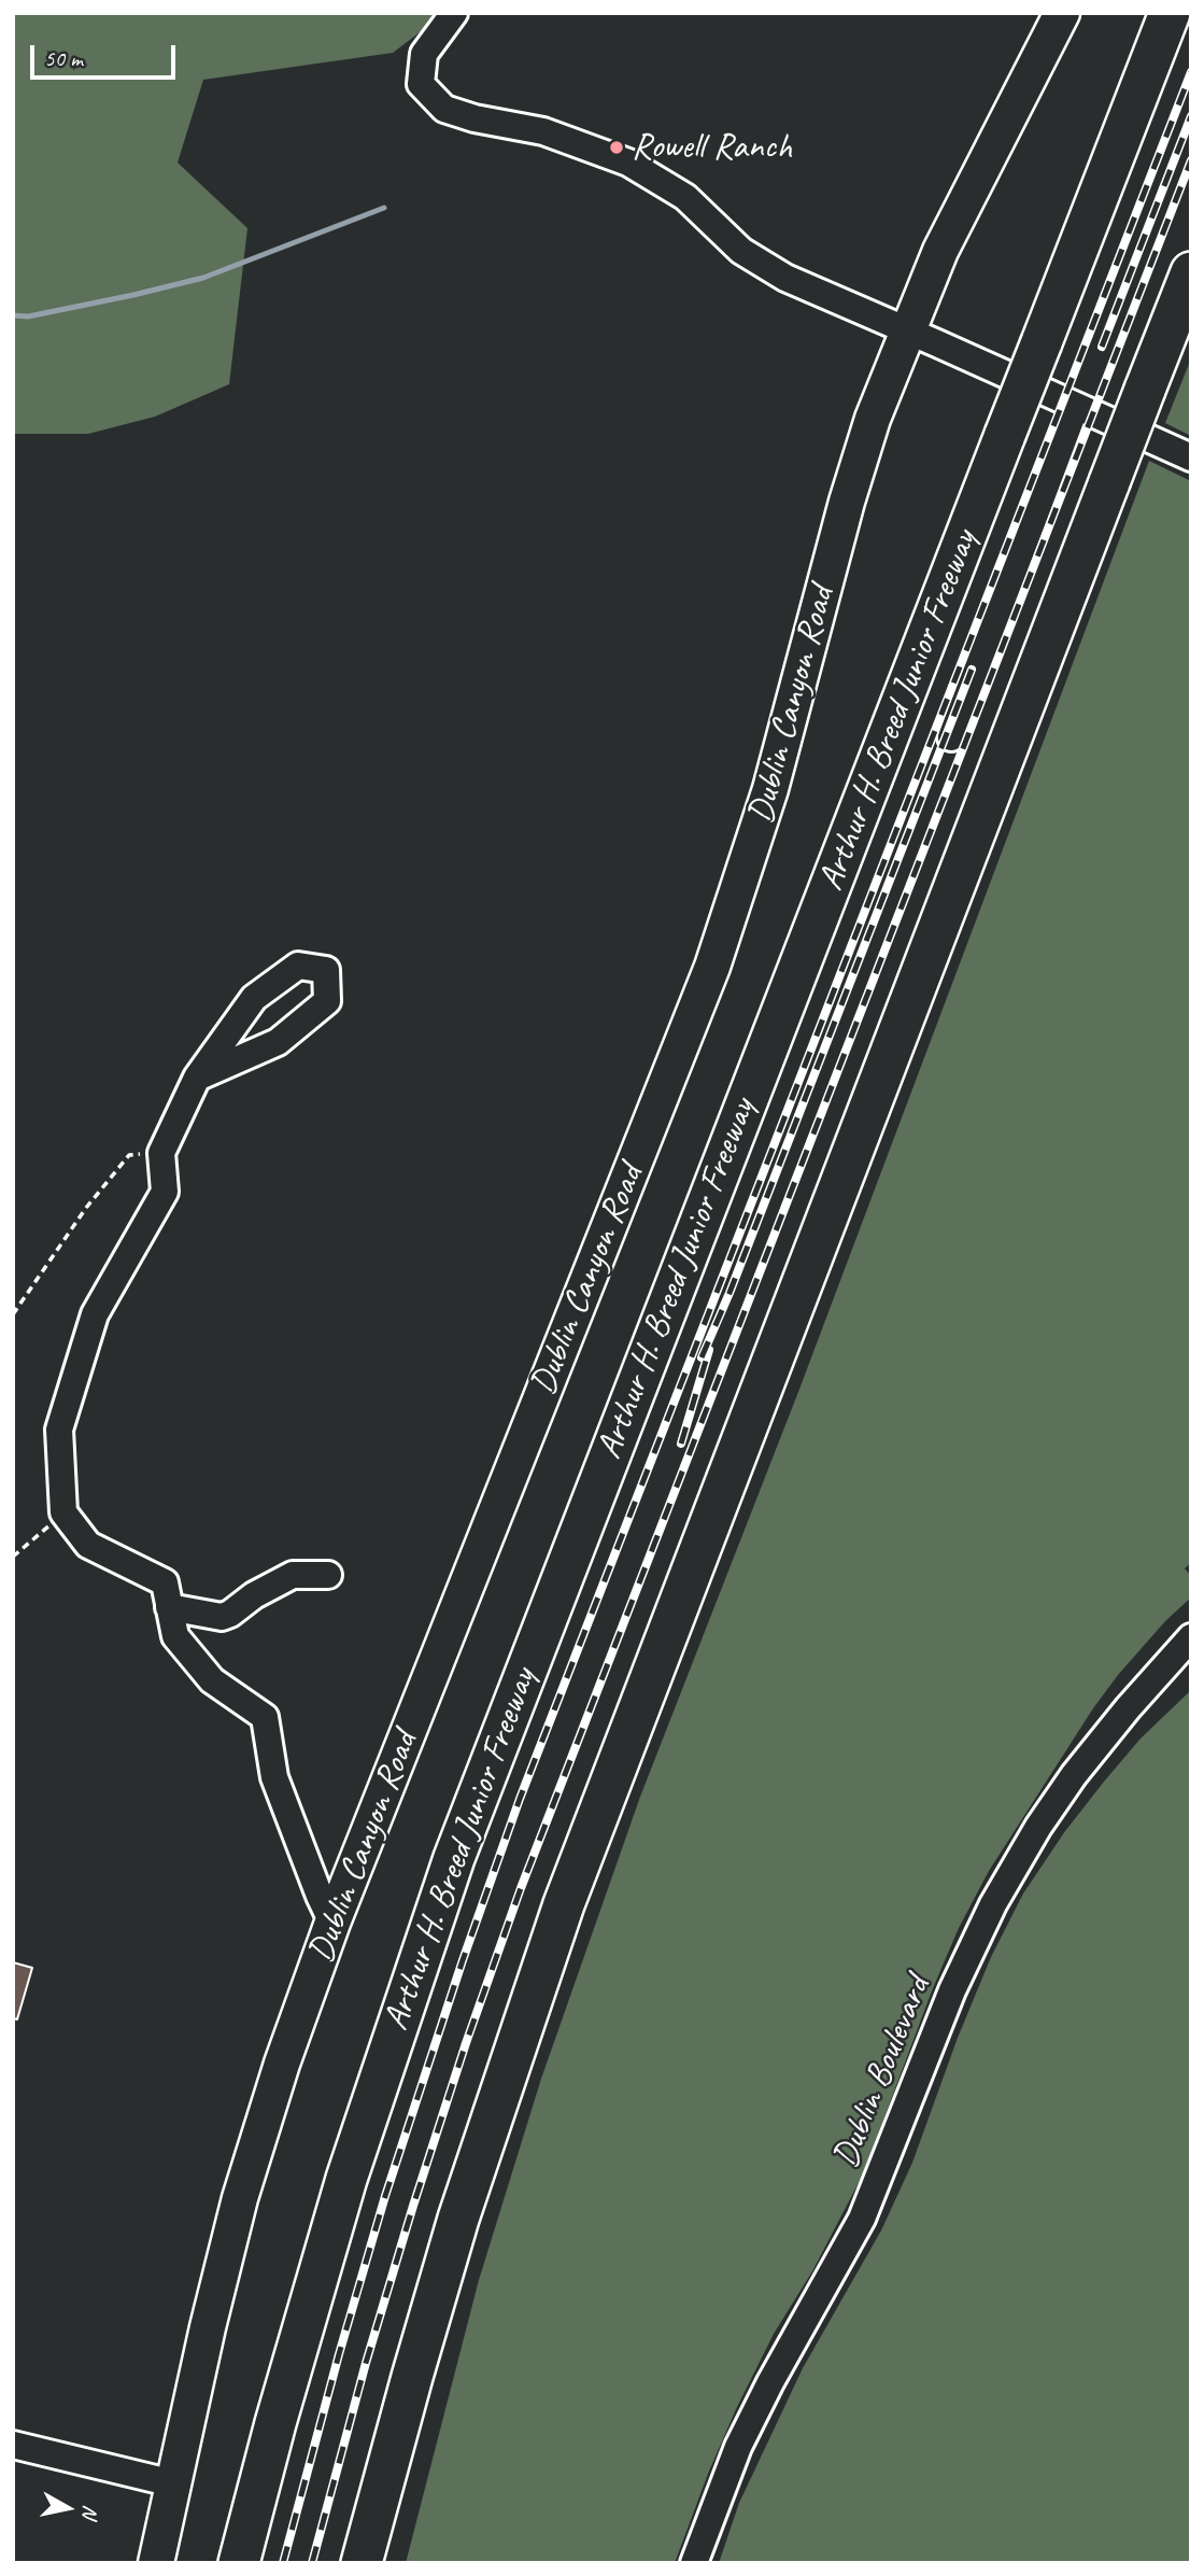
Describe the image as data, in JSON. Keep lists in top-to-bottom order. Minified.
{"streets":{"highway":["Arthur H. Breed Junior Freeway"],"main road":["Dublin Canyon Road"],"street":["Dublin Boulevard"]},"places":["Rowell Ranch"],"scale_bar":"50 m","north":"right"}
